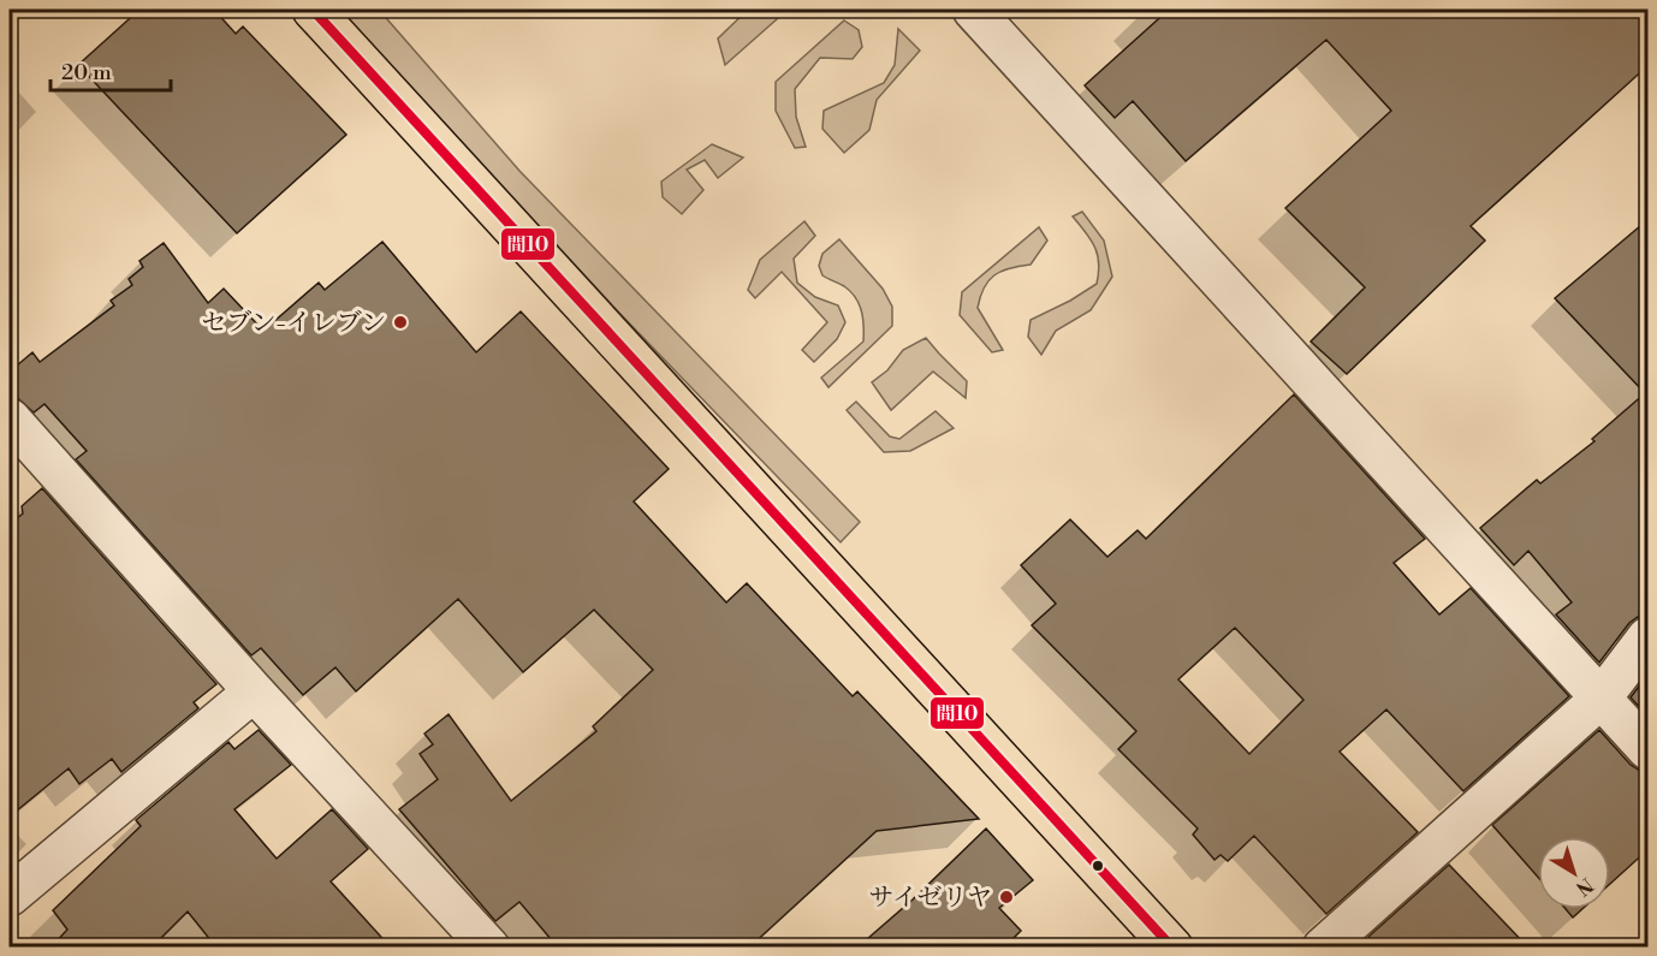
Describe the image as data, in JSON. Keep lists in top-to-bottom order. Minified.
{"places":["セブン-イレブン","サイゼリヤ"],"lines":["transit line 間10"],"scale_bar":"20 m","north":"bottom right"}
